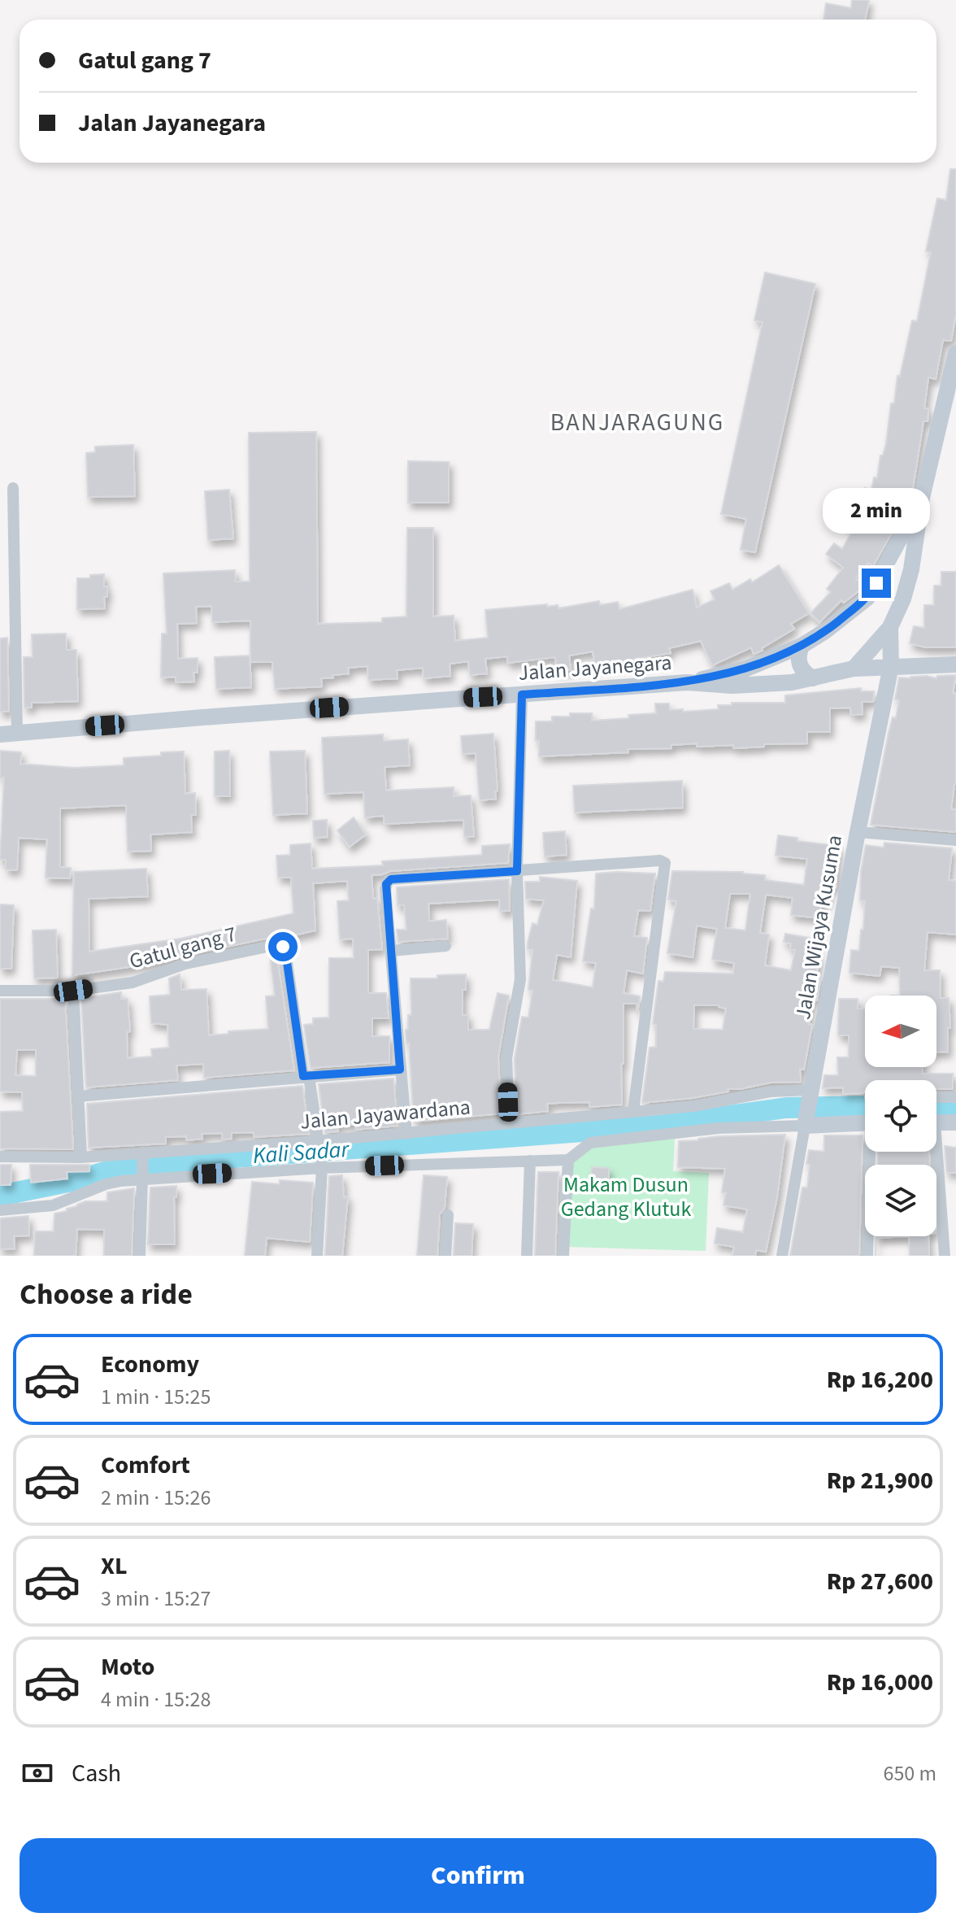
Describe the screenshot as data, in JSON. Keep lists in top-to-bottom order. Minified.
{"streets":{"main road":["Jalan Jayanegara","Jalan Wijaya Kusuma"],"street":["Gatul gang 7","Jalan Jayawardana"]},"crossings":[["Jalan Jayanegara","Jalan Wijaya Kusuma"],["Jalan Wijaya Kusuma","Jalan Jayawardana"]],"districts":["BANJARAGUNG"],"water":["Kali Sadar"],"parks":["Makam Dusun Gedang Klutuk"],"north":"left","page":{"banner":["Gatul gang 7","Jalan Jayanegara"],"bubble":"2 min","heading":"Choose a ride","list":[{"name":"Economy","note":"1 min · 15:25","value":"Rp 16,200"},{"name":"Comfort","note":"2 min · 15:26","value":"Rp 21,900"},{"name":"XL","note":"3 min · 15:27","value":"Rp 27,600"},{"name":"Moto","note":"4 min · 15:28","value":"Rp 16,000"}],"pay":["Cash","650 m"],"buttons":"Confirm"}}
